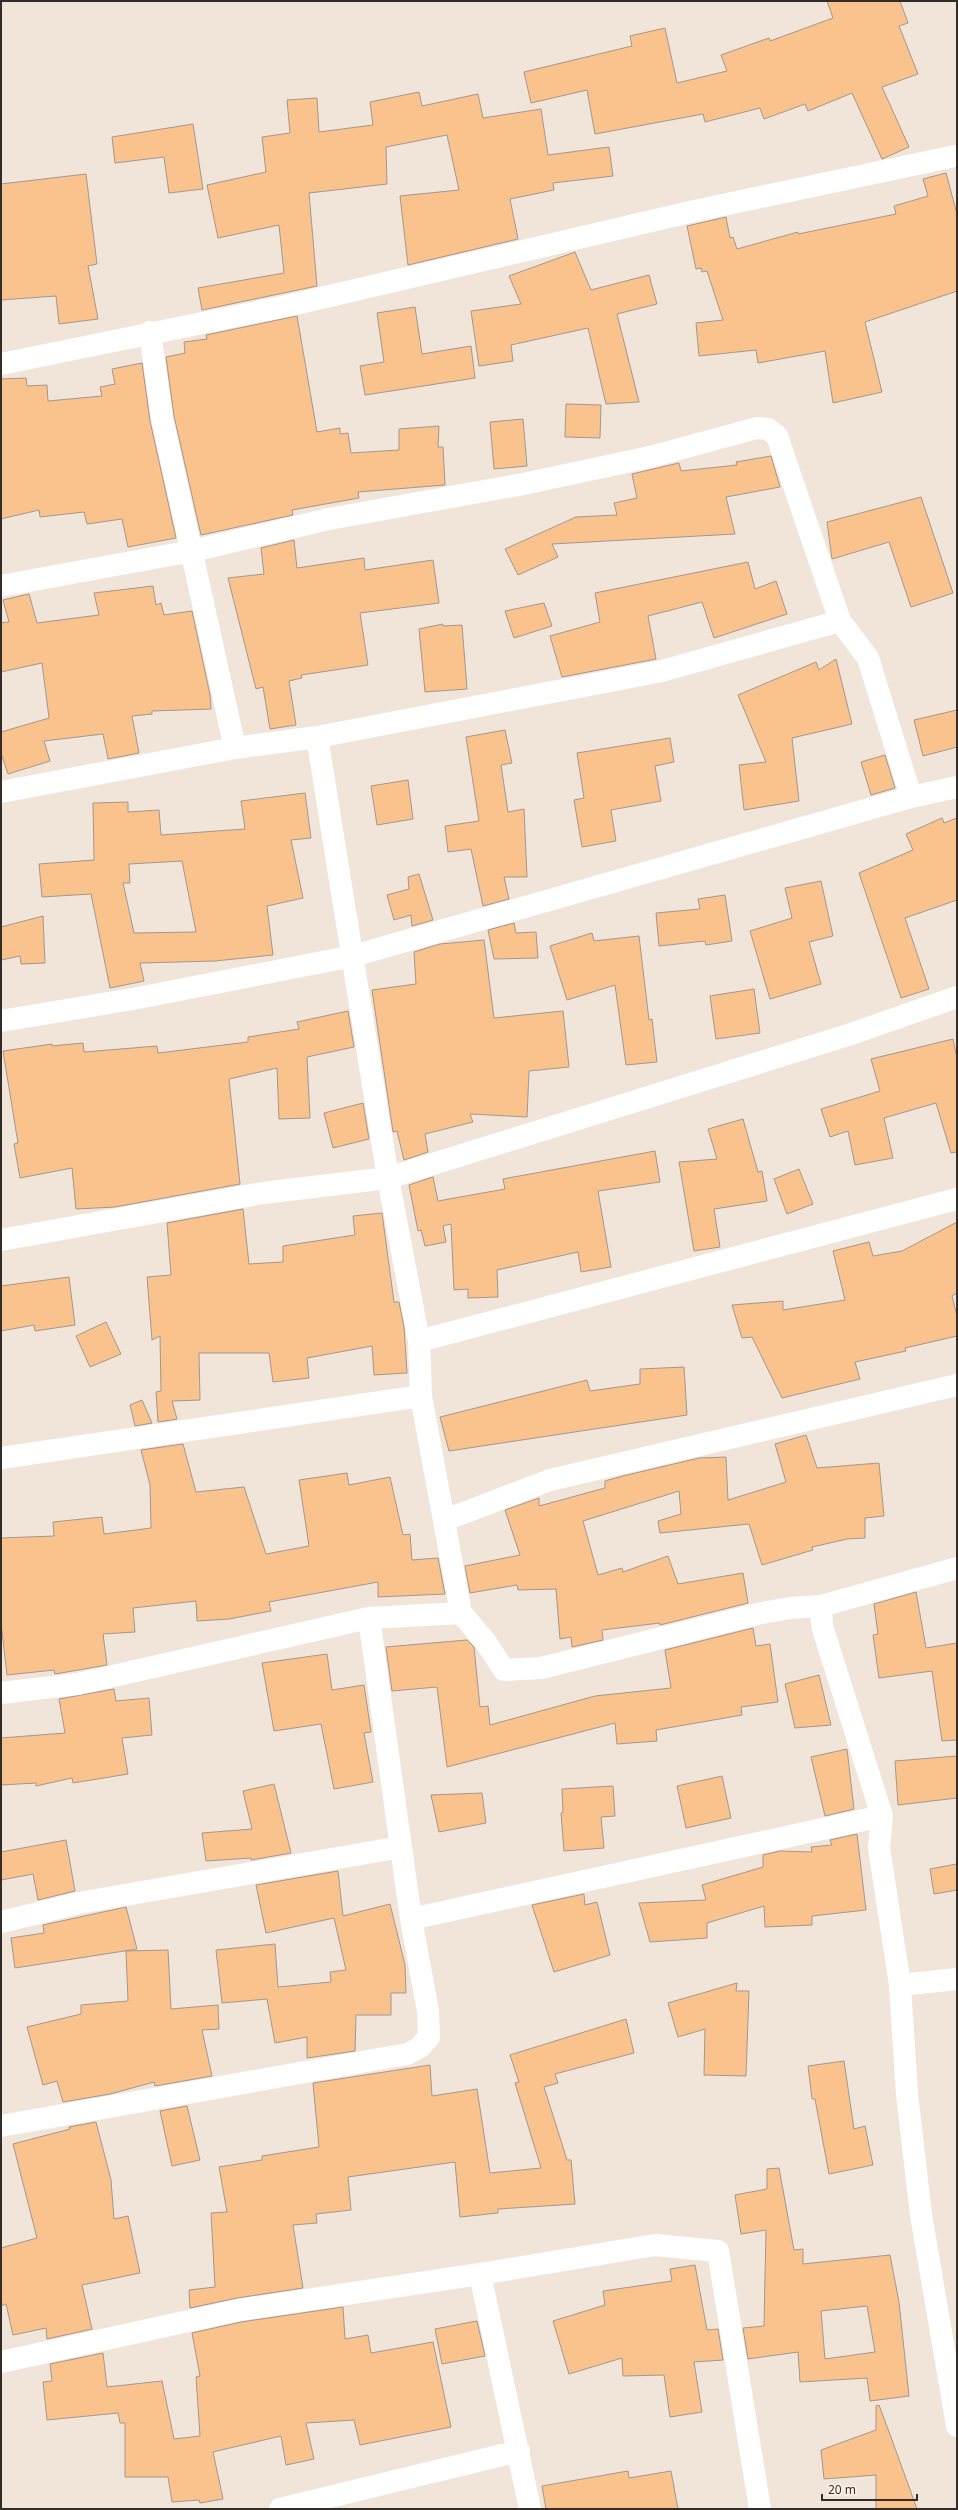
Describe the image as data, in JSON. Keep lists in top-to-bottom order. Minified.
{"scale_bar":"20 m"}
